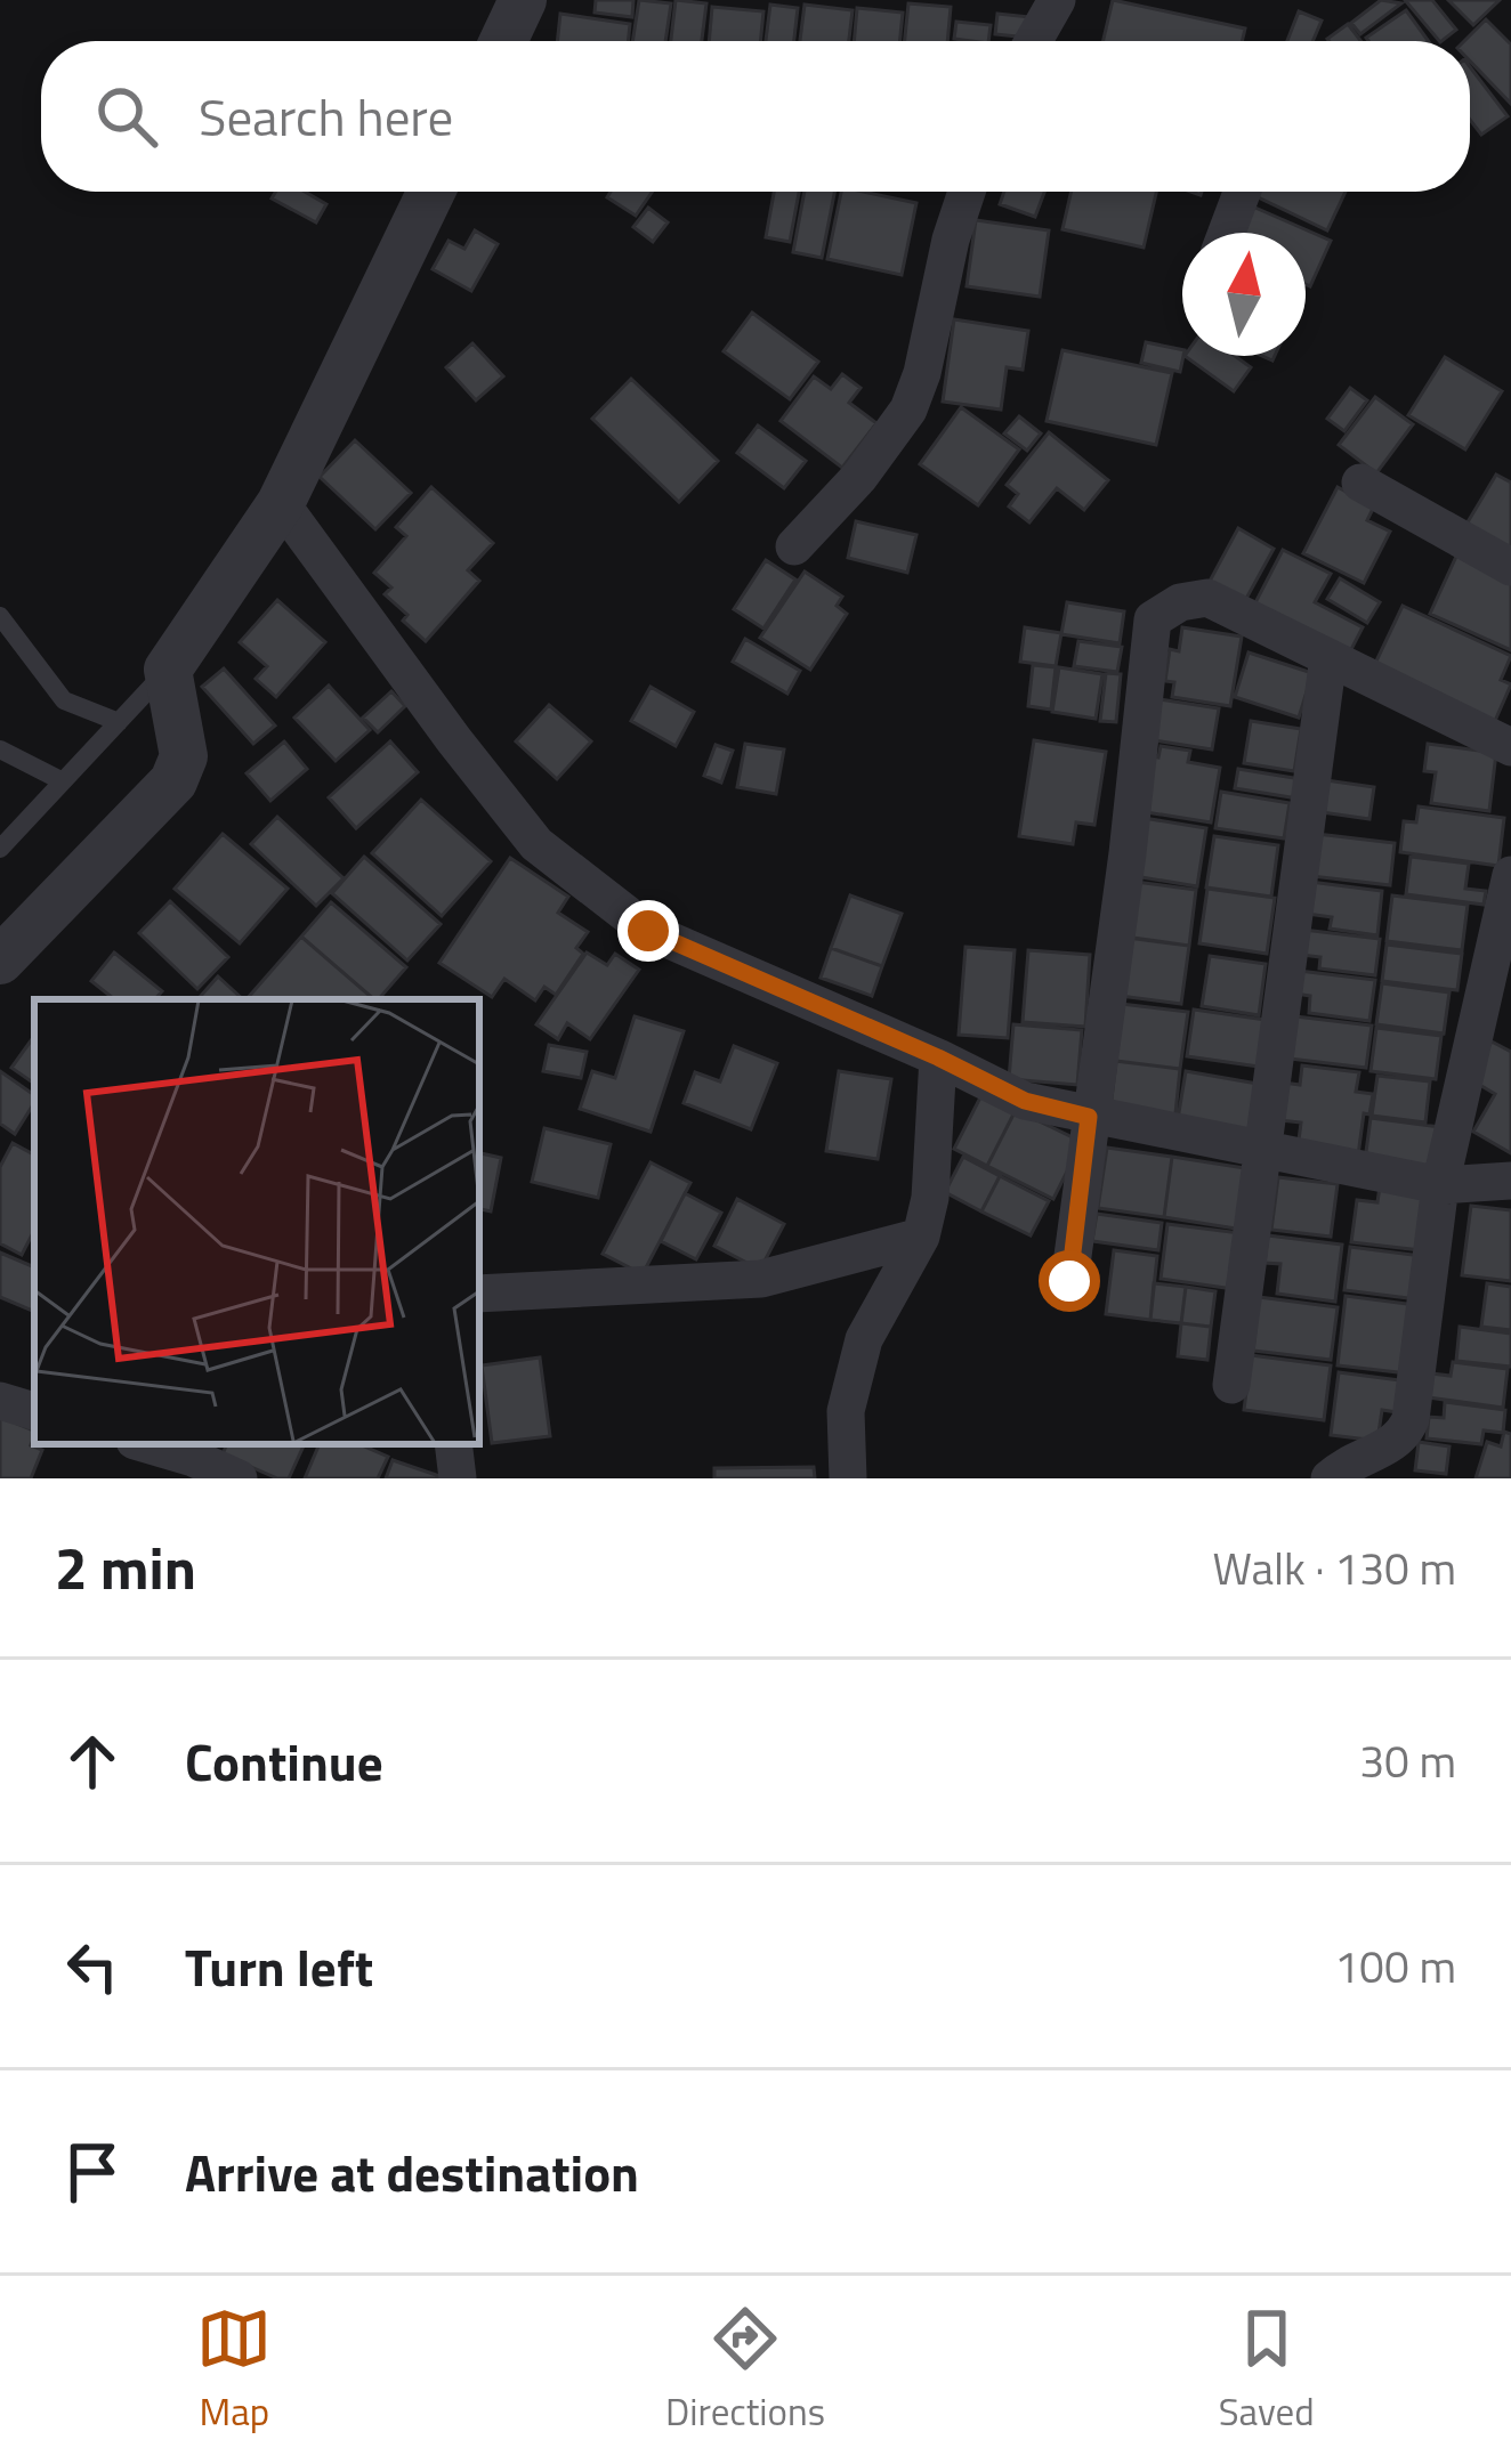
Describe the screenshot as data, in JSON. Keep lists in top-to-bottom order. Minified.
{"north":"top","page":{"search":"Search here","heading":["2 min","Walk · 130 m"],"list":[["Continue","30 m"],["Turn left","100 m"],"Arrive at destination"],"nav":["Map","Directions","Saved"]}}
